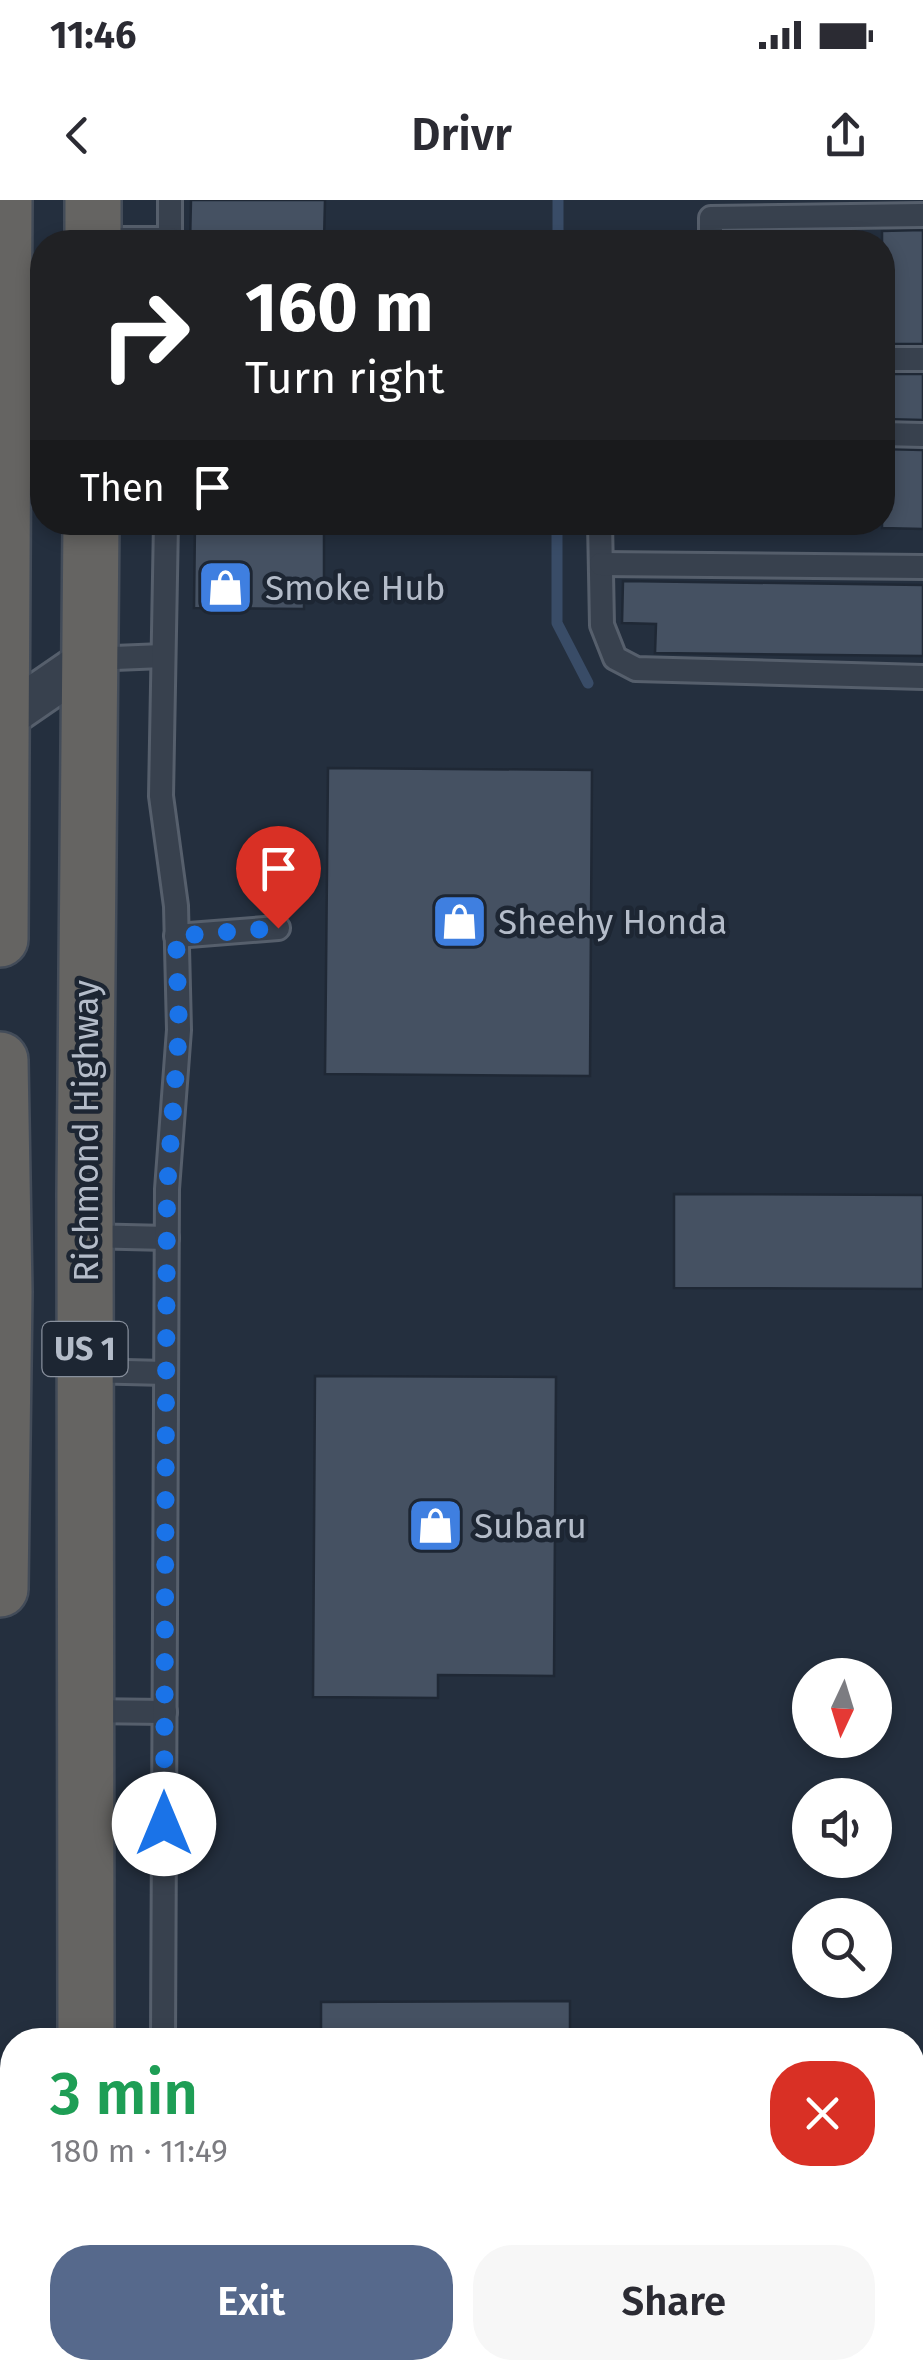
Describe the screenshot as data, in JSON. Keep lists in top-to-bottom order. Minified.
{"streets":{"highway":["Richmond Highway","US 1"]},"places":{"shop":["Smoke Hub","Sheehy Honda","Subaru"]},"north":"bottom","page":{"status":"11:46","header":"Drivr","turn":["160 m","Turn right"],"then":"Then","heading":["3 min","180 m · 11:49"],"buttons":["Exit","Share"]}}
